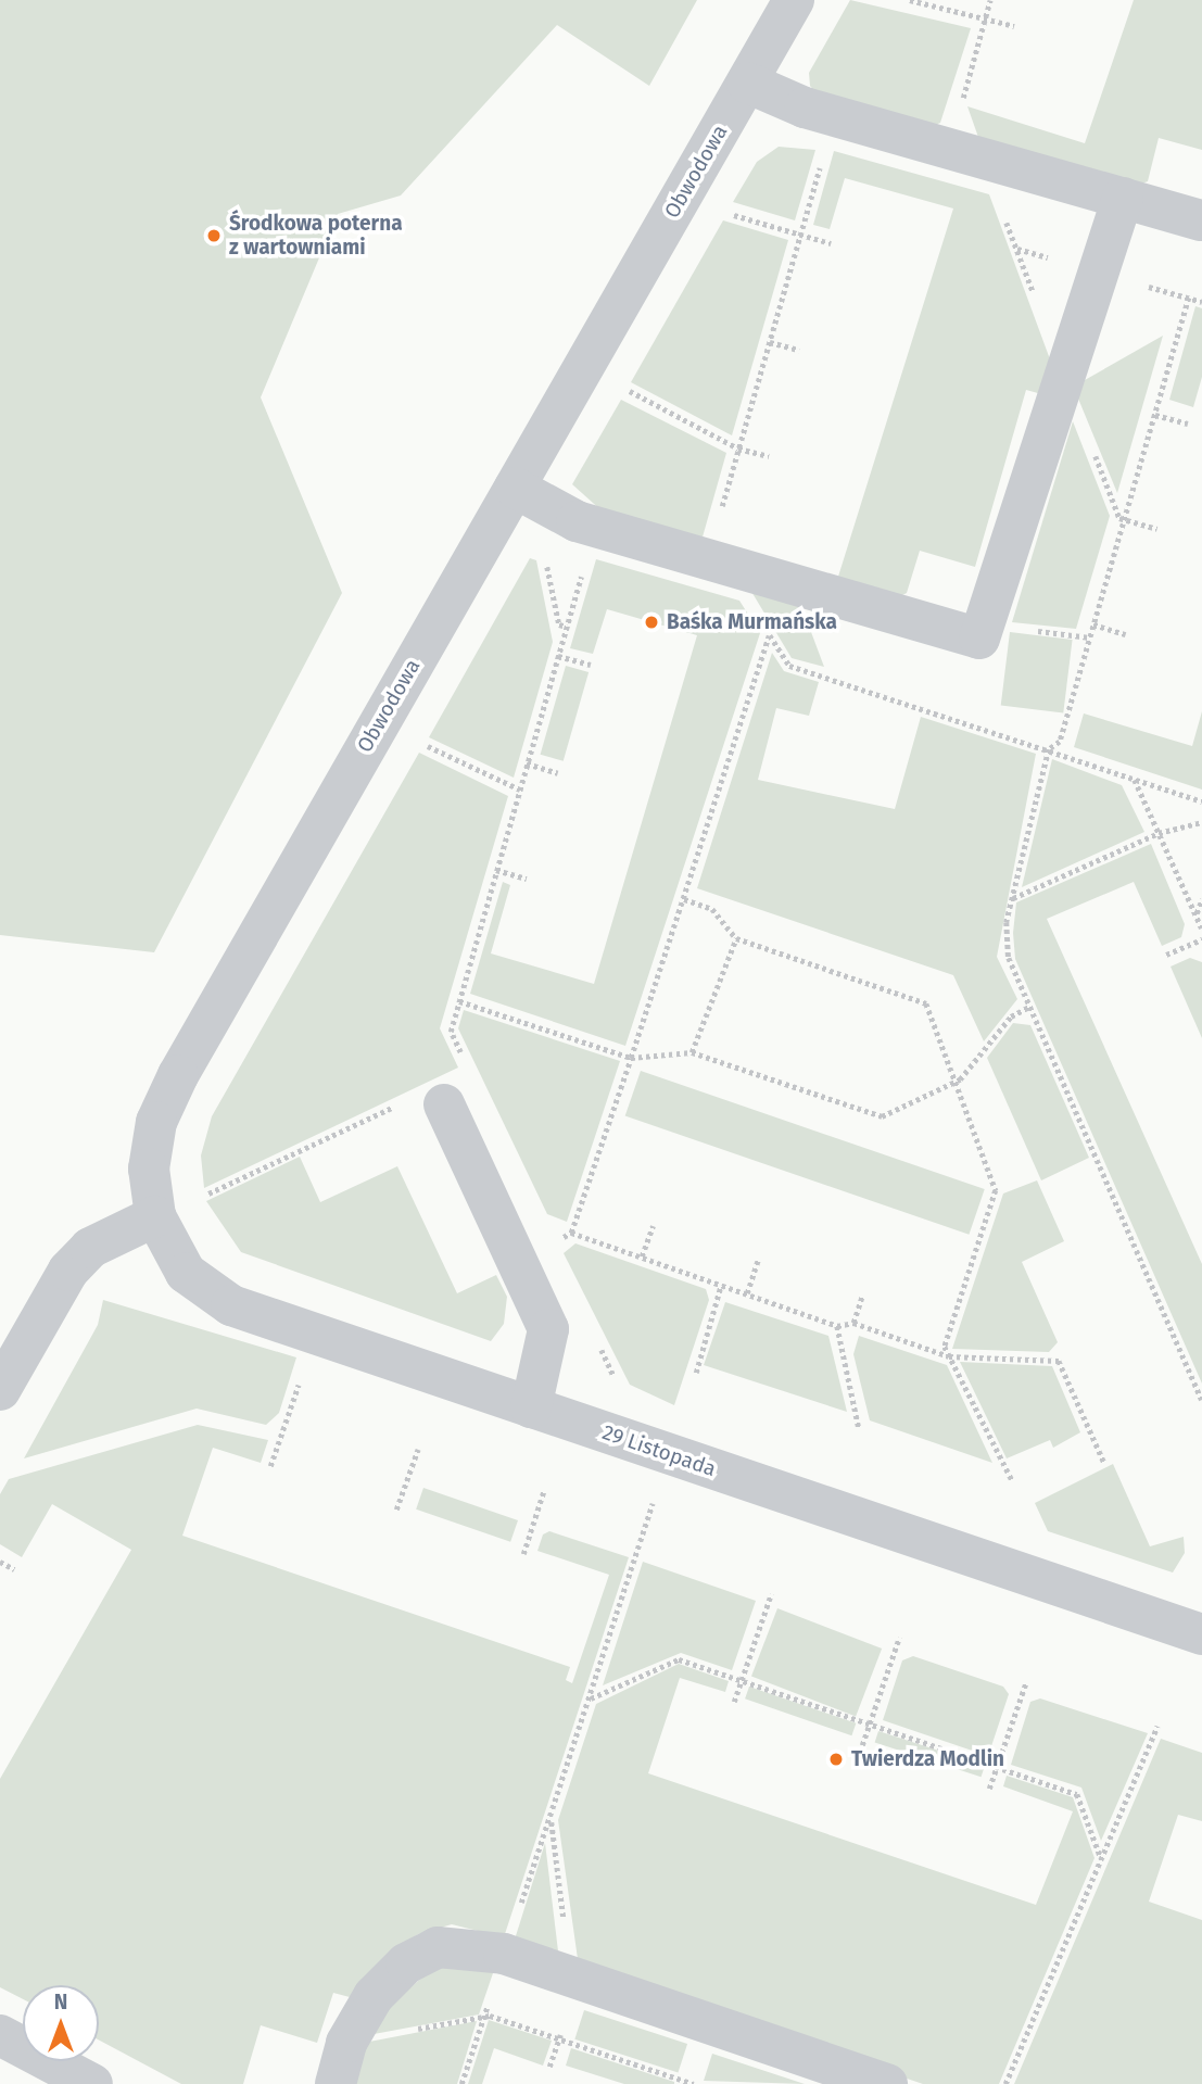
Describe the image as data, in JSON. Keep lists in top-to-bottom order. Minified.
{"streets":{"street":["Obwodowa","29 Listopada"]},"crossings":[["Obwodowa","29 Listopada"]],"places":["Środkowa poterna z wartowniami","Baśka Murmańska","Twierdza Modlin"],"north":"top"}
